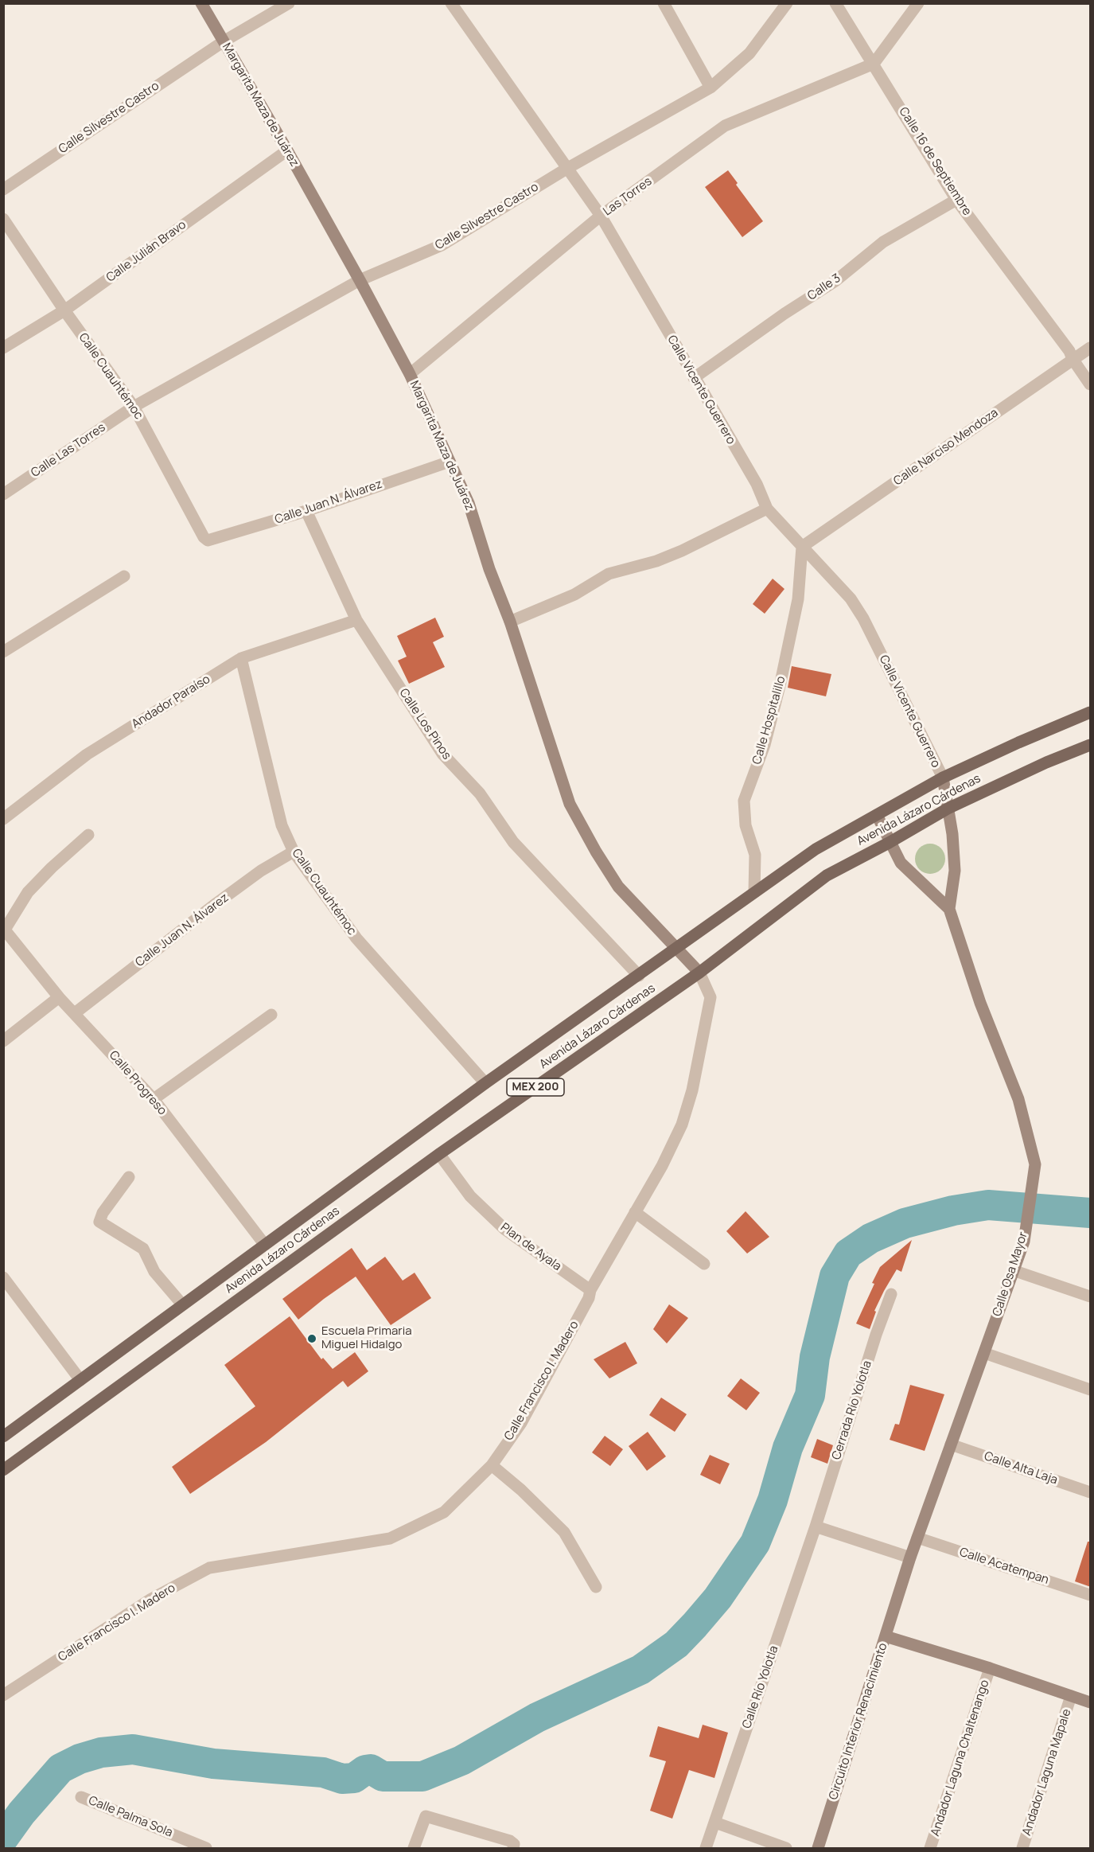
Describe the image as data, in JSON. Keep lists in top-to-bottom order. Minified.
{"streets":{"main road":["Margarita Maza de Juárez","Avenida Lázaro Cárdenas","MEX 200","Calle Osa Mayor","Circuito Interior Renacimiento"],"street":["Calle Silvestre Castro","Calle 16 de Septiembre","Las Torres","Calle Julián Bravo","Calle 3","Calle Cuauhtémoc","Calle Vicente Guerrero","Calle Narciso Mendoza","Calle Las Torres","Calle Juan N. Álvarez","Andador Paraíso","Calle Hospitalillo","Calle Los Pinos","Calle Progreso","Plan de Ayala","Calle Francisco I. Madero","Cerrada Río Yolotla","Calle Alta Laja","Calle Acatempan","Calle Río Yolotla","Andador Laguna Chaltenango","Andador Laguna Mapale","Calle Palma Sola"]},"crossings":[["Margarita Maza de Juárez","Calle Silvestre Castro"],["Margarita Maza de Juárez","Las Torres"],["Margarita Maza de Juárez","Calle Julián Bravo"],["Margarita Maza de Juárez","Calle Juan N. Álvarez"],["Margarita Maza de Juárez","Avenida Lázaro Cárdenas"],["Margarita Maza de Juárez","Calle Francisco I. Madero"],["Calle Silvestre Castro","Calle Cuauhtémoc"],["Calle Silvestre Castro","Calle Vicente Guerrero"],["Calle Silvestre Castro","Calle Las Torres"],["Calle 16 de Septiembre","Las Torres"],["Calle 16 de Septiembre","Calle 3"],["Calle 16 de Septiembre","Calle Narciso Mendoza"],["Las Torres","Calle Vicente Guerrero"],["Calle Julián Bravo","Calle Cuauhtémoc"],["Calle 3","Calle Vicente Guerrero"],["Calle Cuauhtémoc","Calle Las Torres"],["Calle Cuauhtémoc","Calle Juan N. Álvarez"],["Calle Cuauhtémoc","Andador Paraíso"],["Calle Cuauhtémoc","Avenida Lázaro Cárdenas"],["Calle Vicente Guerrero","Calle Narciso Mendoza"],["Calle Vicente Guerrero","Calle Hospitalillo"],["Calle Vicente Guerrero","Avenida Lázaro Cárdenas"],["Calle Vicente Guerrero","Calle Osa Mayor"],["Calle Narciso Mendoza","Calle Hospitalillo"],["Calle Juan N. Álvarez","Calle Los Pinos"],["Calle Juan N. Álvarez","Calle Progreso"],["Andador Paraíso","Calle Los Pinos"],["Calle Hospitalillo","Avenida Lázaro Cárdenas"],["Calle Los Pinos","Avenida Lázaro Cárdenas"],["Avenida Lázaro Cárdenas","Calle Progreso"],["Avenida Lázaro Cárdenas","Plan de Ayala"],["Avenida Lázaro Cárdenas","Calle Osa Mayor"],["Avenida Lázaro Cárdenas","Calle Francisco I. Madero"],["Plan de Ayala","Calle Francisco I. Madero"],["Calle Osa Mayor","Calle Alta Laja"],["Calle Osa Mayor","Calle Acatempan"],["Calle Osa Mayor","Circuito Interior Renacimiento"],["Cerrada Río Yolotla","Calle Río Yolotla"],["Circuito Interior Renacimiento","Andador Laguna Chaltenango"],["Circuito Interior Renacimiento","Andador Laguna Mapale"]],"places":["Escuela Primaria Miguel Hidalgo"]}
